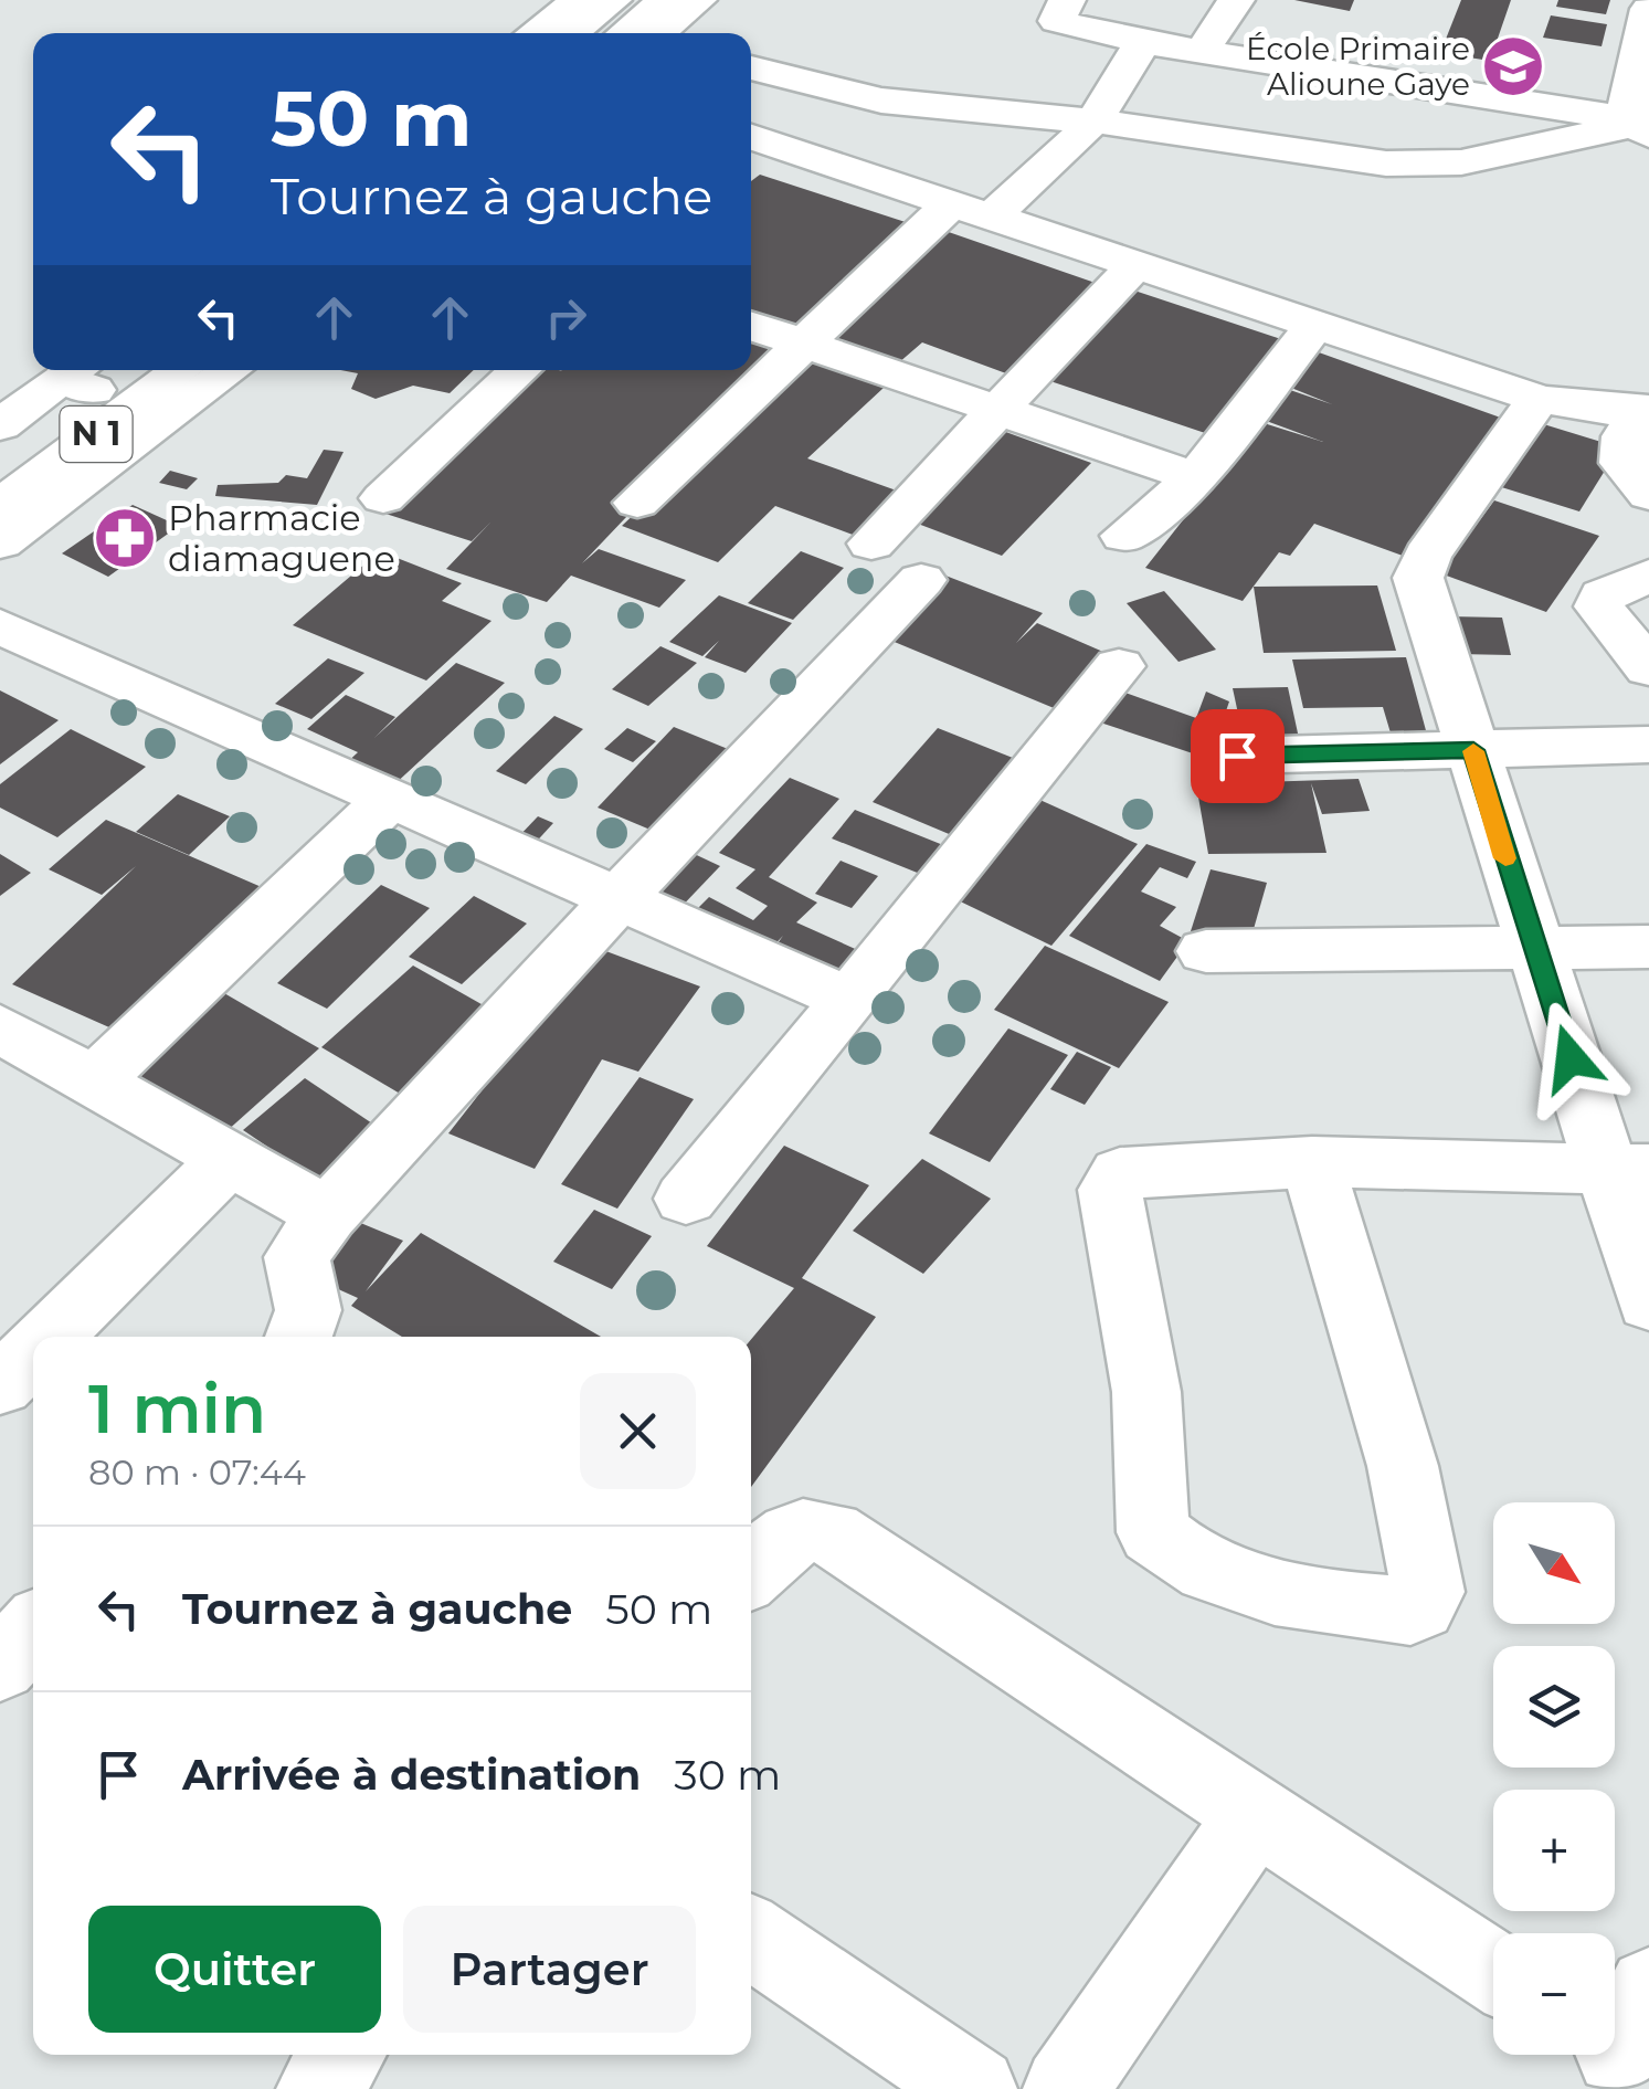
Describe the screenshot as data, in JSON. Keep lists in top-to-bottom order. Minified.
{"streets":{"main road":["N 1"]},"places":{"school or university":["École Primaire Alioune Gaye"],"pharmacy":["Pharmacie diamaguene"]},"north":"bottom right","page":{"turn":["50 m","Tournez à gauche"],"heading":["1 min","80 m · 07:44"],"map_buttons":["+","−"],"list":[{"name":"Tournez à gauche","value":"50 m"},{"name":"Arrivée à destination","value":"30 m"}],"buttons":["Quitter","Partager"]}}
